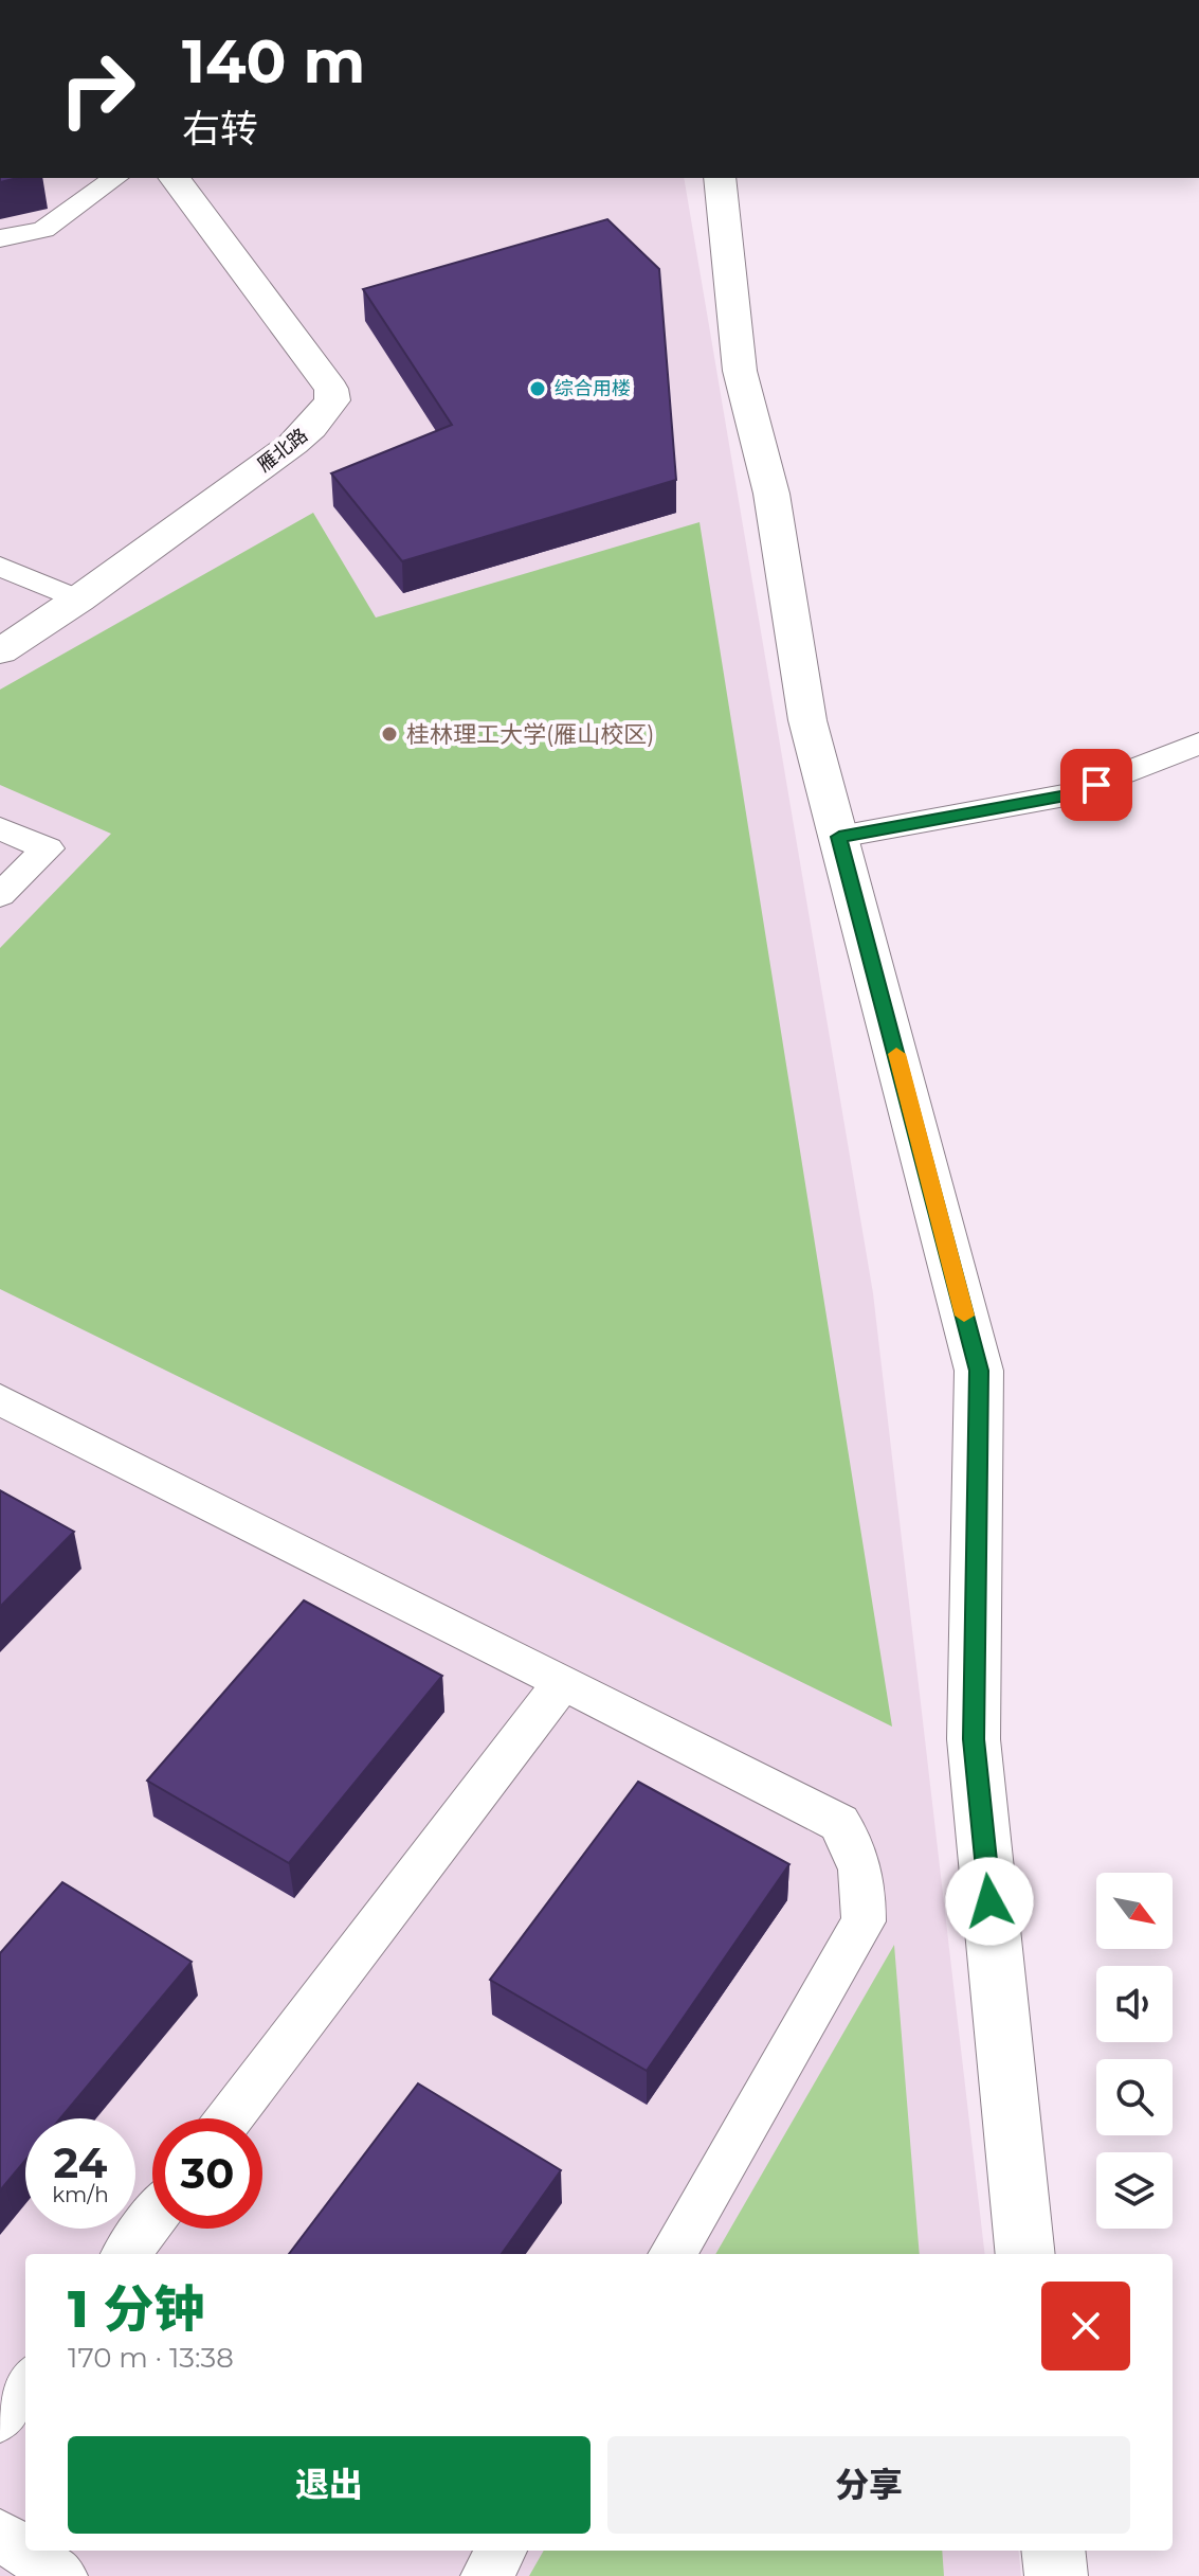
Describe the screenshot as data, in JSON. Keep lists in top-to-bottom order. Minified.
{"streets":{"street":["雁北路"]},"places":["综合用楼","桂林理工大学(雁山校区)"],"north":"bottom right","page":{"turn":["140 m","右转"],"speed":"24 km/h","limit":"30","heading":["1 分钟","170 m · 13:38"],"buttons":["退出","分享"]}}
